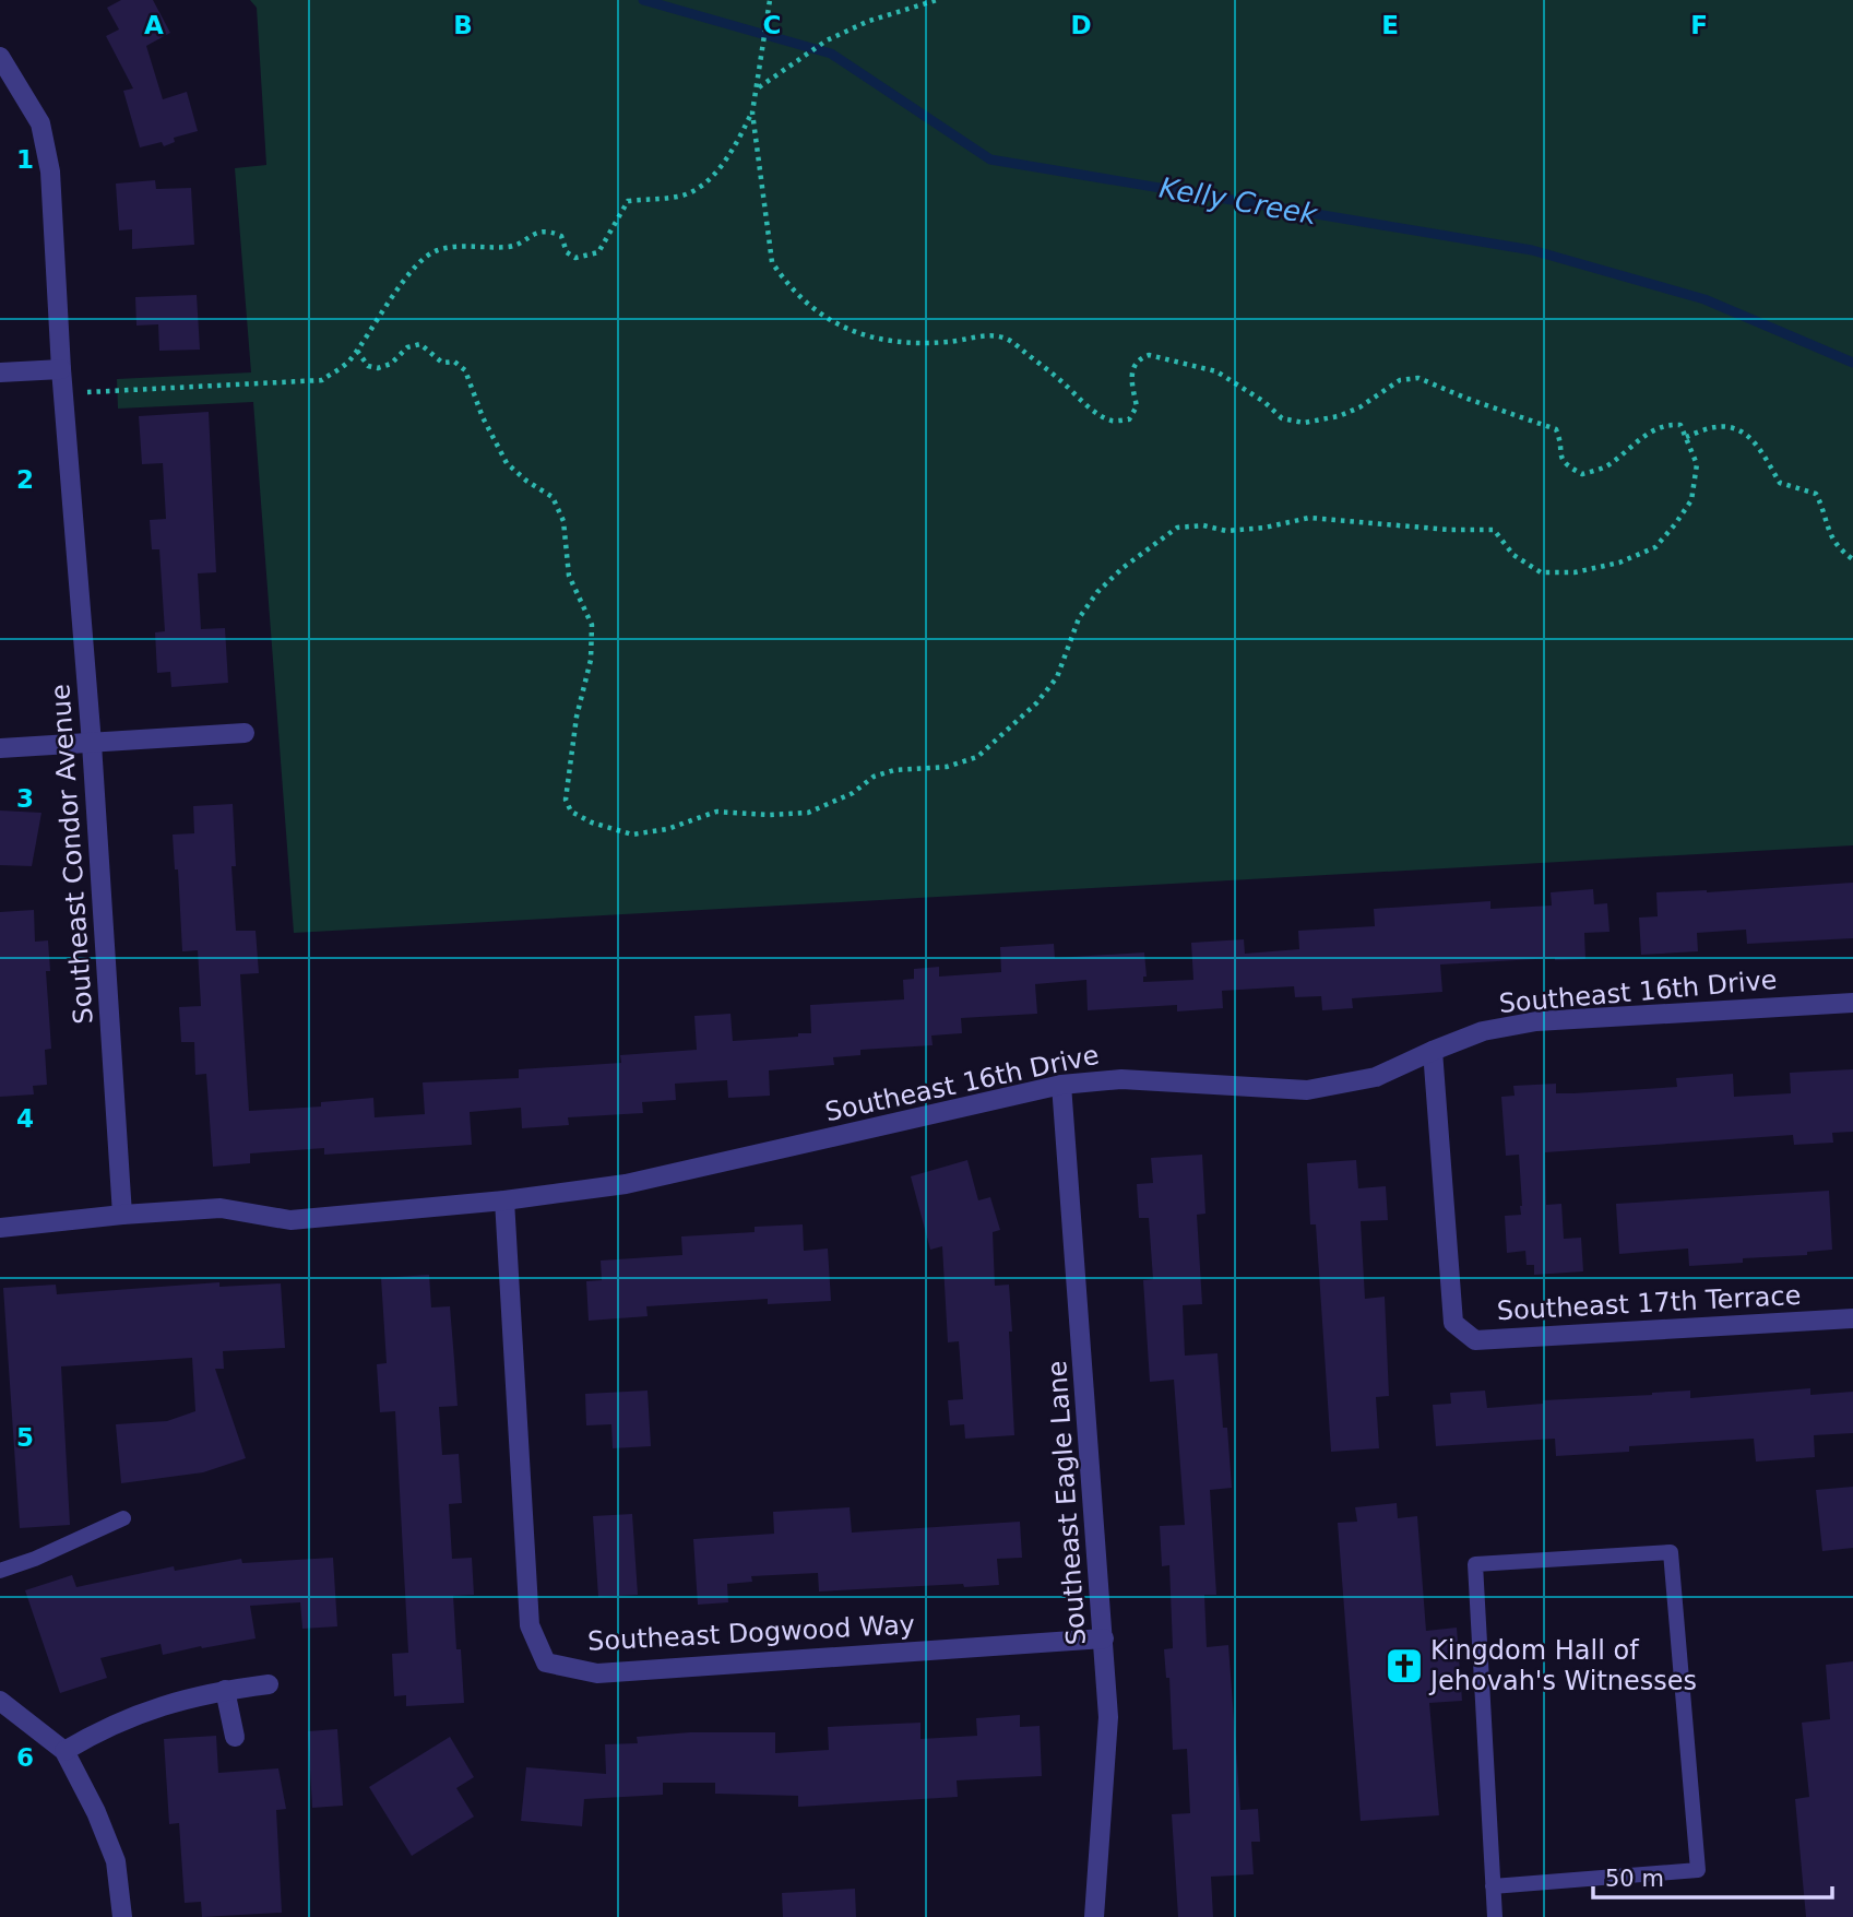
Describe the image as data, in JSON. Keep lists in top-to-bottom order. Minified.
{"streets":{"street":["Southeast Condor Avenue","Southeast 16th Drive","Southeast 17th Terrace","Southeast Eagle Lane","Southeast Dogwood Way"]},"crossings":[["Southeast Condor Avenue","Southeast 16th Drive"],["Southeast 16th Drive","Southeast 17th Terrace"],["Southeast 16th Drive","Southeast Eagle Lane"],["Southeast 16th Drive","Southeast Dogwood Way"],["Southeast Eagle Lane","Southeast Dogwood Way"]],"water":["Kelly Creek"],"places":{"church":["Kingdom Hall of Jehovah's Witnesses"]},"scale_bar":"50 m","grid":{"columns":["A","B","C","D","E","F"],"rows":["1","2","3","4","5","6"]}}
